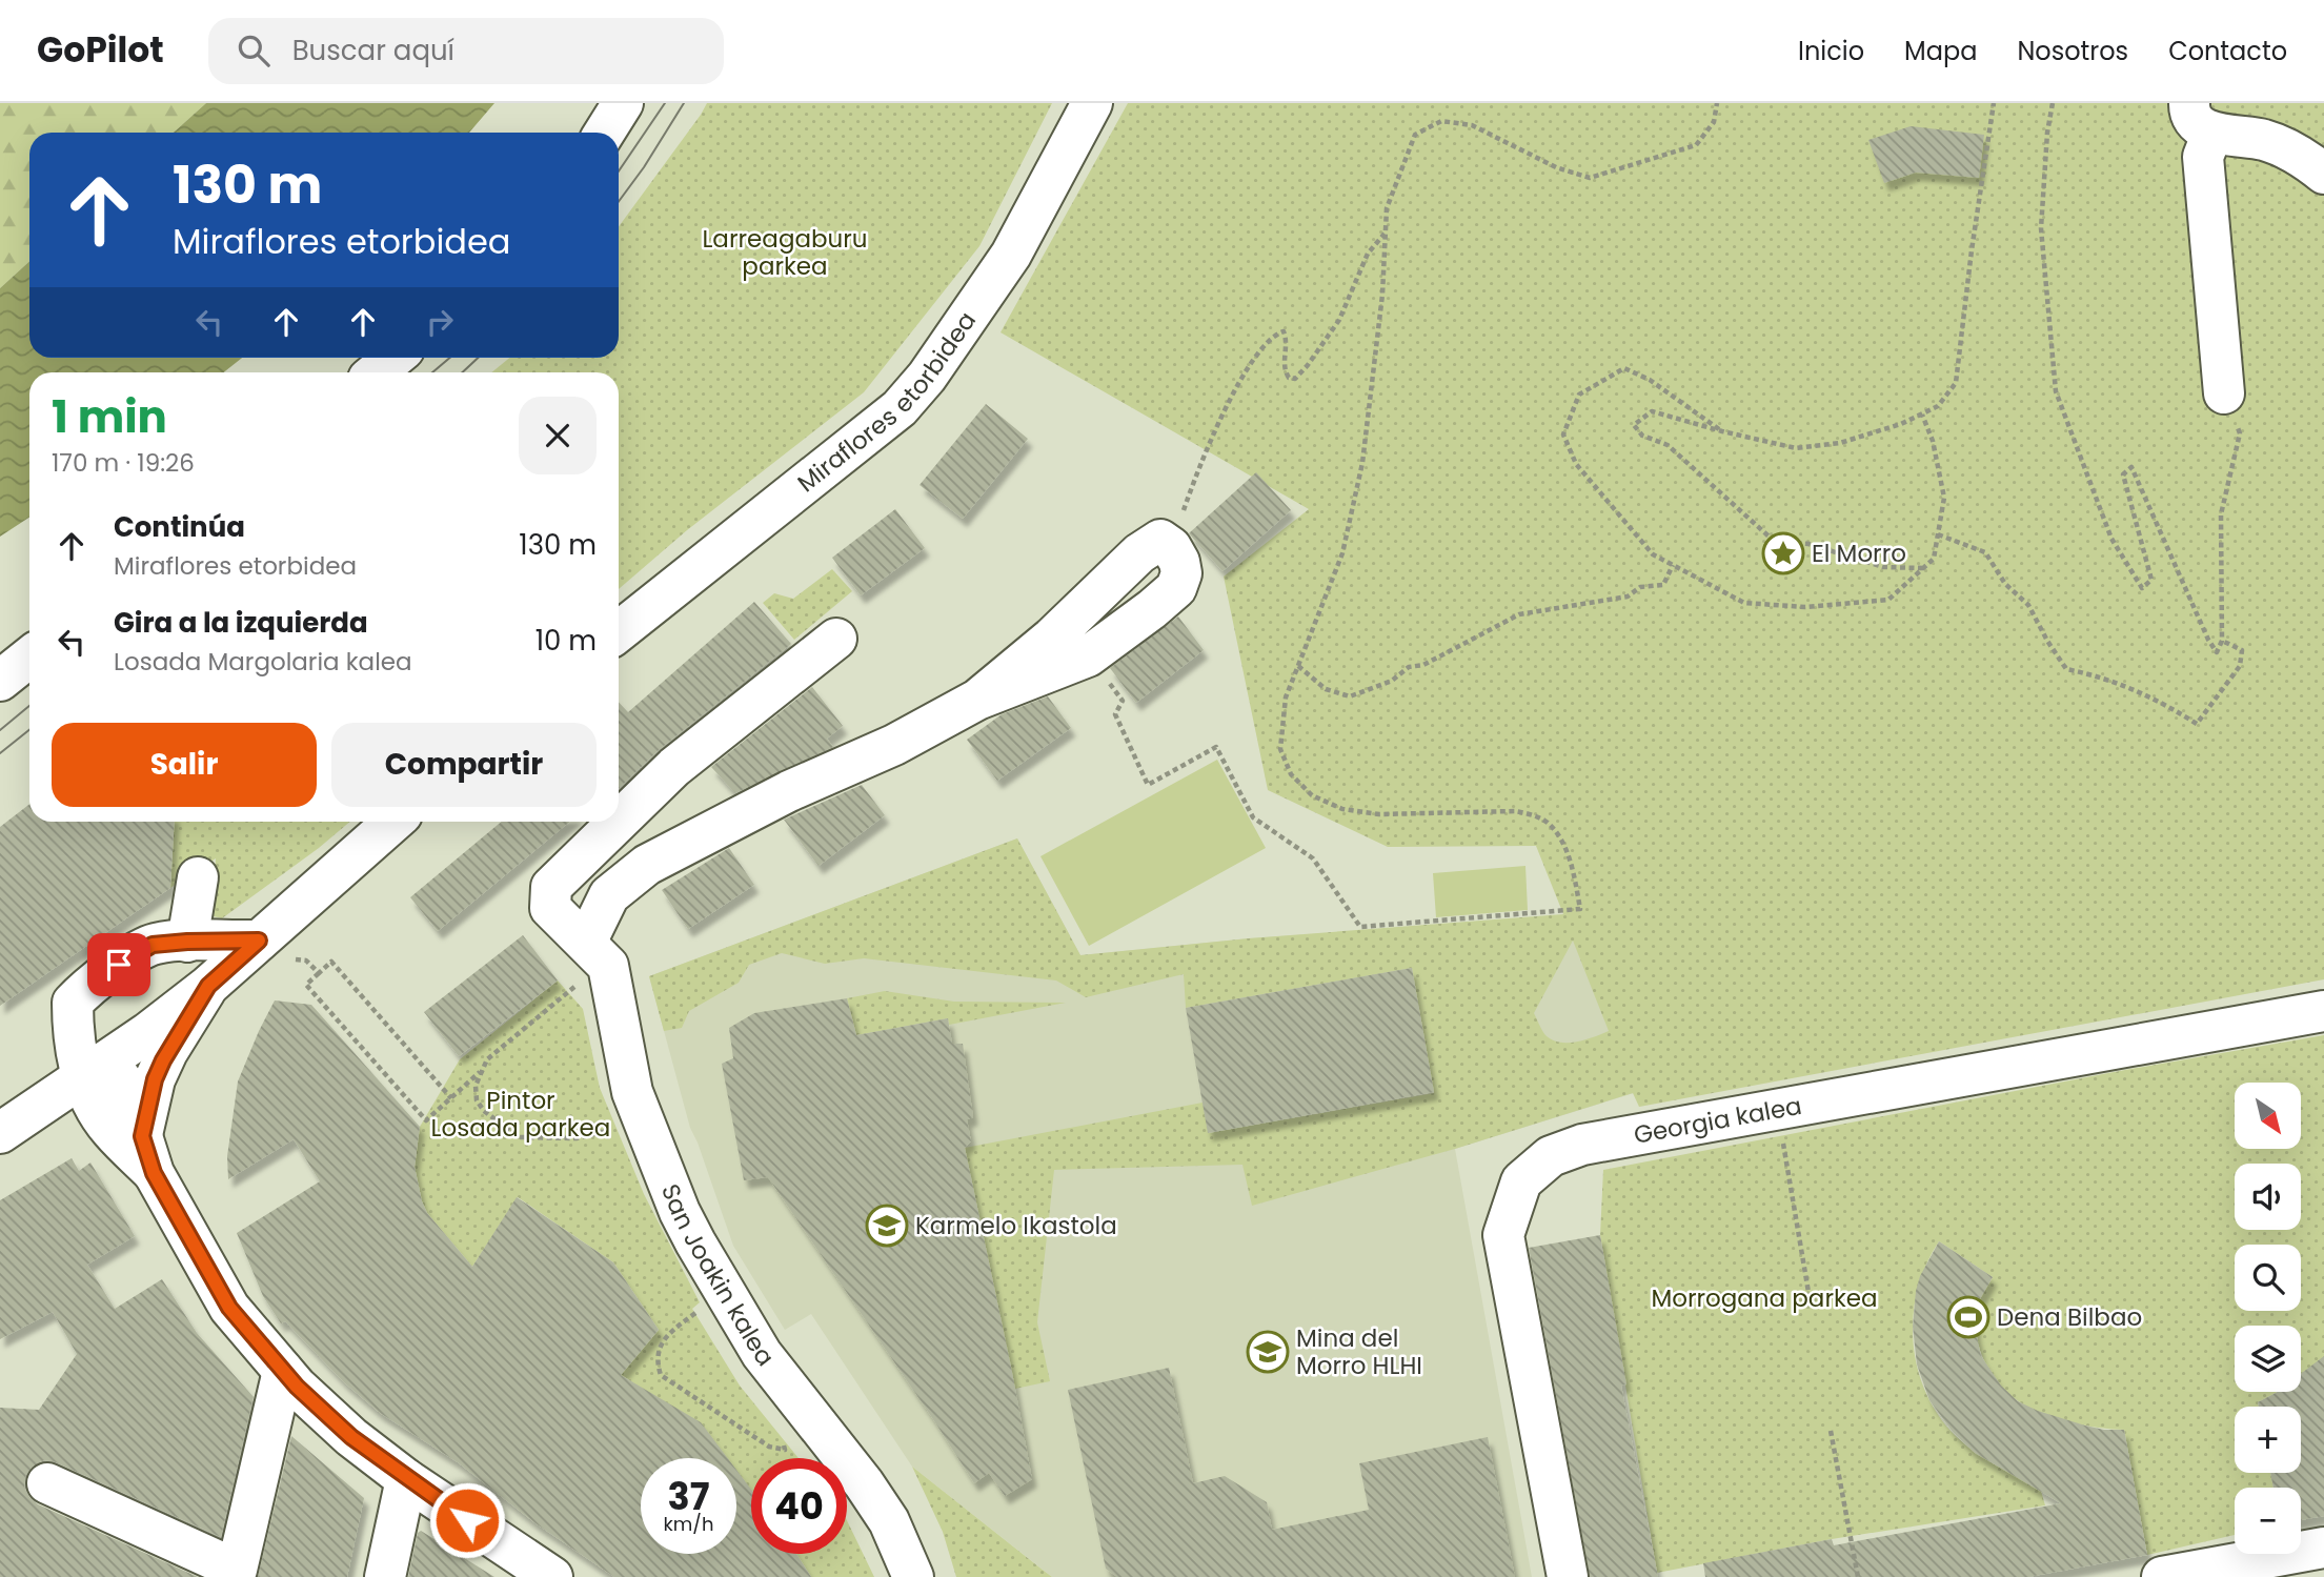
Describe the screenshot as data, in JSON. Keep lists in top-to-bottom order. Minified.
{"streets":{"street":["Miraflores etorbidea","Georgia kalea","San Joakin kalea"]},"parks":["Larreagaburu parkea","Pintor Losada parkea","Morrogana parkea"],"places":{"place":["El Morro"],"school or university":["Karmelo Ikastola","Mina del Morro HLHI"],"sports":["Dena Bilbao"]},"north":"bottom right","page":{"header":"GoPilot","search":"Buscar aquí","nav":["Inicio","Mapa","Nosotros","Contacto"],"turn":["130 m","Miraflores etorbidea"],"heading":["1 min","170 m · 19:26"],"list":[{"name":"Continúa","note":"Miraflores etorbidea","value":"130 m"},{"name":"Gira a la izquierda","note":"Losada Margolaria kalea","value":"10 m"}],"buttons":["Salir","Compartir"],"map_buttons":["+","−"],"speed":"37 km/h","limit":"40"}}
